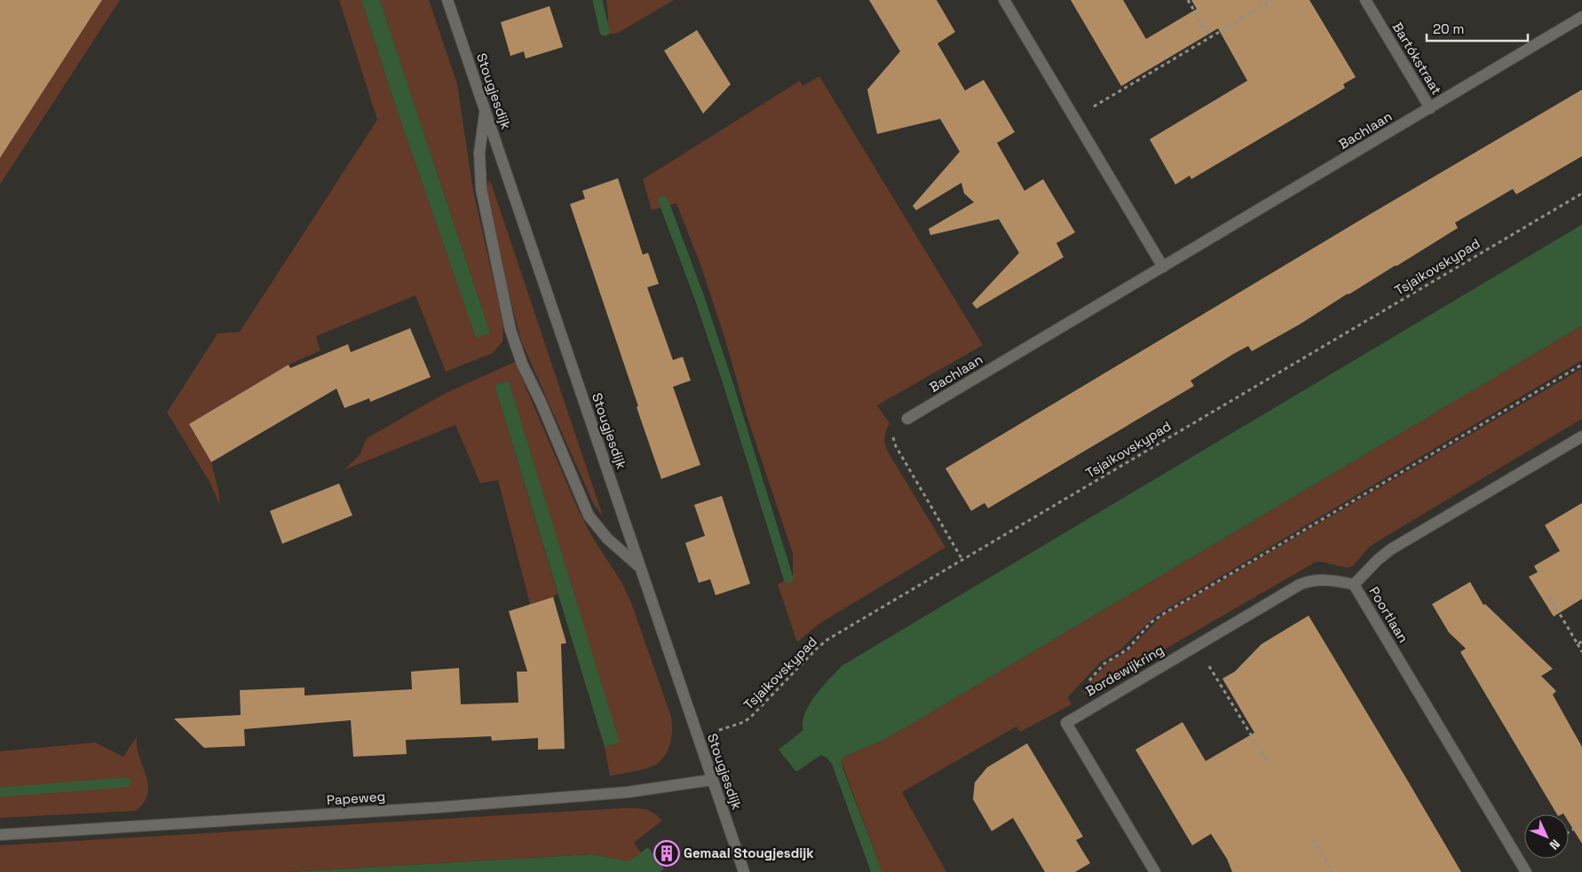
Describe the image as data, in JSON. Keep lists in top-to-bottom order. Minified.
{"streets":{"street":["Bartókstraat","Stougjesdijk","Bachlaan","Poortlaan","Bordewijkring","Papeweg"],"path":["Tsjaikovskypad"]},"crossings":[["Bartókstraat","Bachlaan"],["Stougjesdijk","Tsjaikovskypad"],["Stougjesdijk","Papeweg"],["Poortlaan","Bordewijkring"]],"places":{"building":["Gemaal Stougjesdijk"]},"scale_bar":"20 m","north":"bottom right"}
